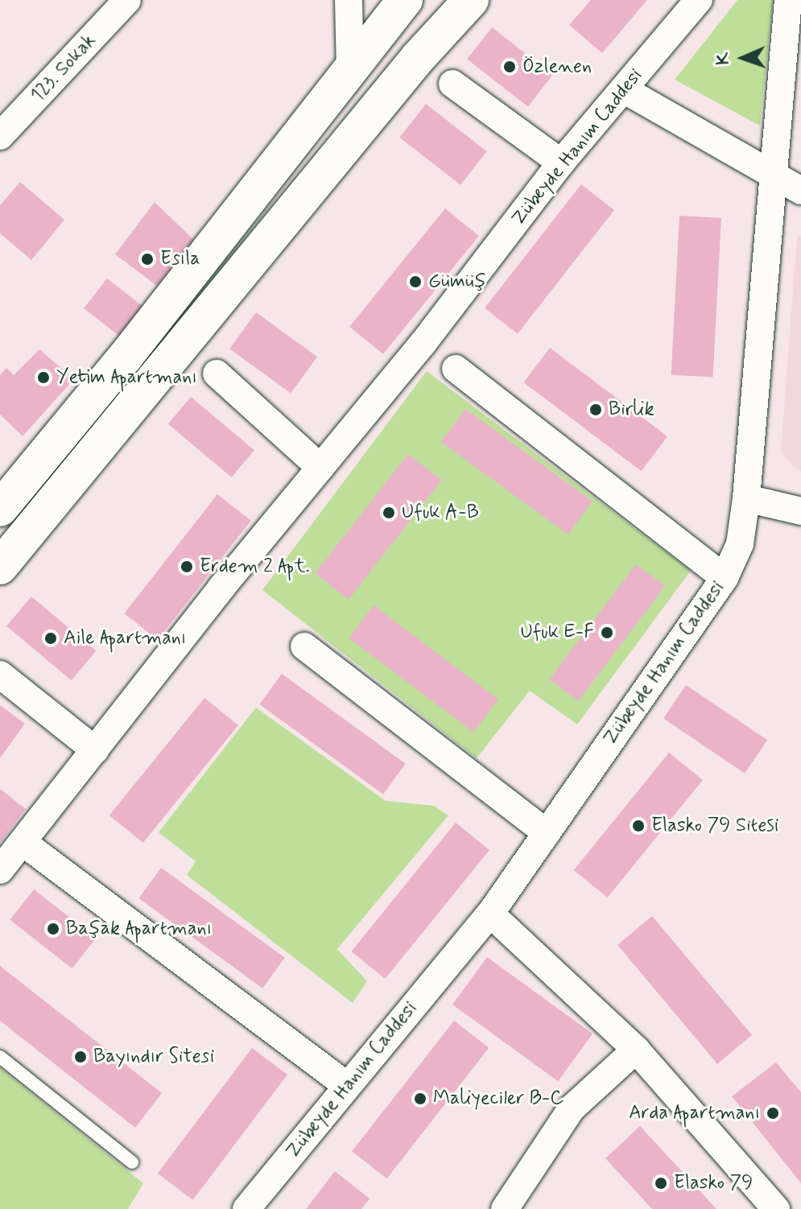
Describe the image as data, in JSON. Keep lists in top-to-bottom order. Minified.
{"streets":{"street":["123. Sokak","Zübeyde Hanım Caddesi"]},"places":["Özlenen","Esıla","Gümüş","Yetim Apartmanı","Birlik","Ufuk A-B","Erdem 2 Apt.","Ufuk E-F","Aile Apartmanı","Elasko 79 Sitesi","Başak Apartmanı","Bayındır Sitesi","Maliyeciler B-C","Arda Apartmanı","Elasko 79"],"north":"left"}
